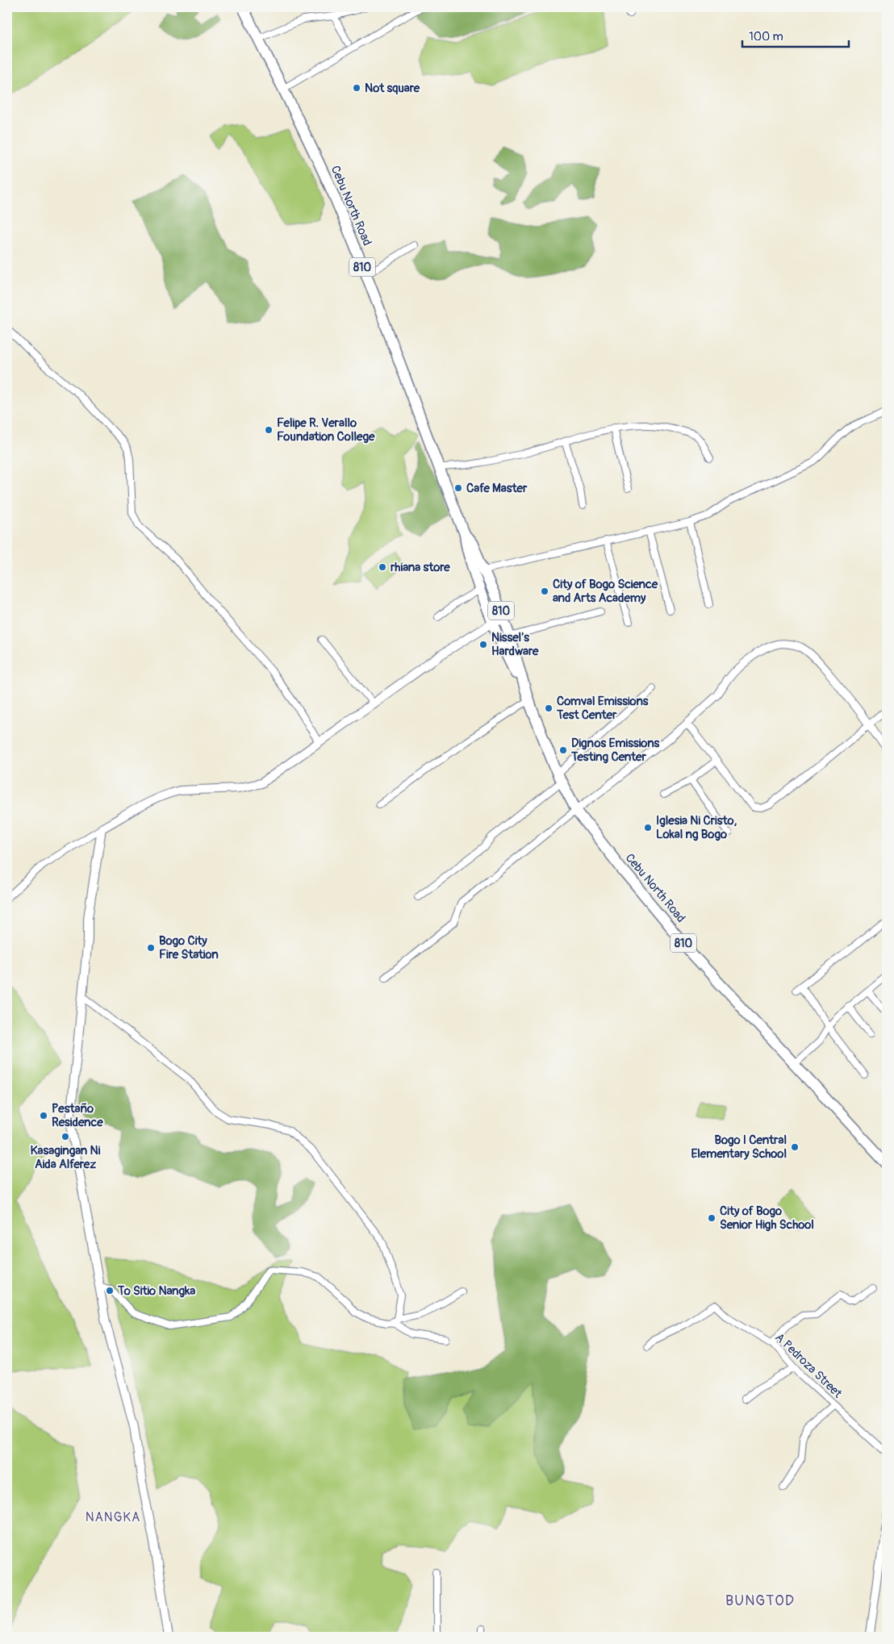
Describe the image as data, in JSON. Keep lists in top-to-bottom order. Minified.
{"streets":{"highway":["Cebu North Road","810"],"street":["A Pedroza Street"]},"districts":["NANGKA","BUNGTOD"],"places":["Not square","Felipe R. Verallo Foundation College","Cafe Master","rhiana store","City of Bogo Science and Arts Academy","Nissel's Hardware","Comval Emissions Test Center","Dignos Emissions Testing Center","Iglesia Ni Cristo, Lokal ng Bogo","Bogo City Fire Station","Pestaño Residence","Kasagingan Ni Aida Alferez","Bogo I Central Elementary School","City of Bogo Senior High School","To Sitio Nangka"],"scale_bar":"100 m"}
